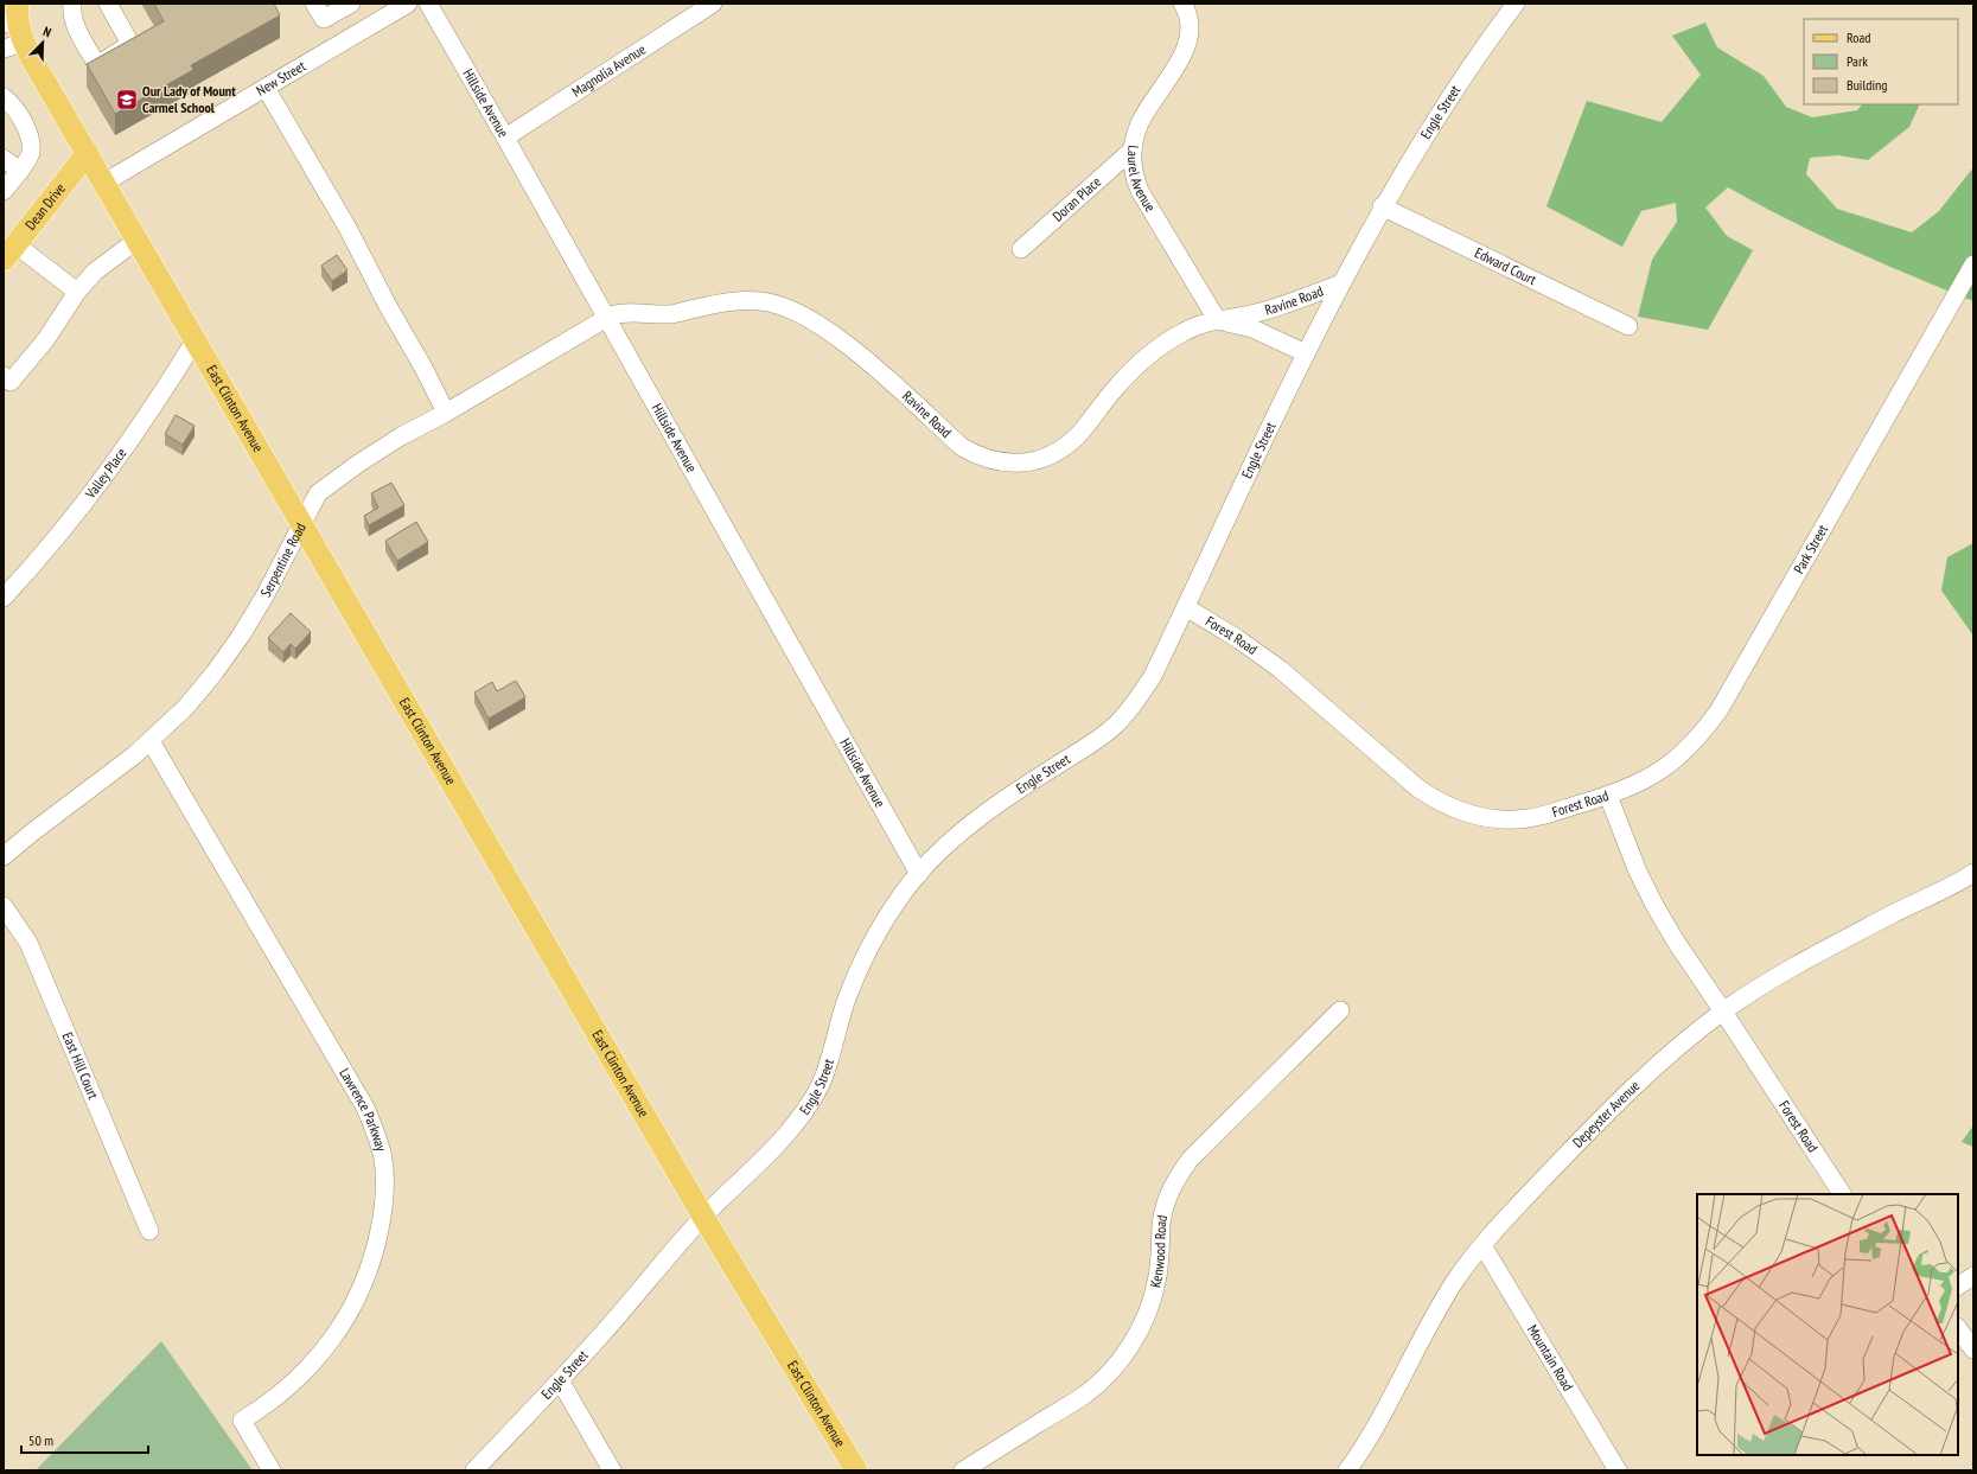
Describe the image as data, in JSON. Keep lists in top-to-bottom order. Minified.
{"streets":{"main road":["Dean Drive","East Clinton Avenue"],"street":["Magnolia Avenue","New Street","Hillside Avenue","Engle Street","Laurel Avenue","Doran Place","Edward Court","Ravine Road","Valley Place","Park Street","Serpentine Road","Forest Road","East Hill Court","Lawrence Parkway","Depeyster Avenue","Kenwood Road","Mountain Road"]},"crossings":[["Magnolia Avenue","Hillside Avenue"],["New Street","East Clinton Avenue"],["Hillside Avenue","Engle Street"],["Hillside Avenue","Ravine Road"],["Hillside Avenue","Serpentine Road"],["Engle Street","Edward Court"],["Engle Street","Ravine Road"],["Engle Street","East Clinton Avenue"],["Engle Street","Forest Road"],["Laurel Avenue","Doran Place"],["Laurel Avenue","Ravine Road"],["Dean Drive","East Clinton Avenue"],["Ravine Road","Serpentine Road"],["East Clinton Avenue","Valley Place"],["East Clinton Avenue","Serpentine Road"],["Park Street","Forest Road"],["Serpentine Road","Lawrence Parkway"],["Forest Road","Depeyster Avenue"],["Depeyster Avenue","Mountain Road"]],"places":{"school or university":["Our Lady of Mount Carmel School"]},"legend":["Road","Park","Building"],"scale_bar":"50 m","north":"top right"}
